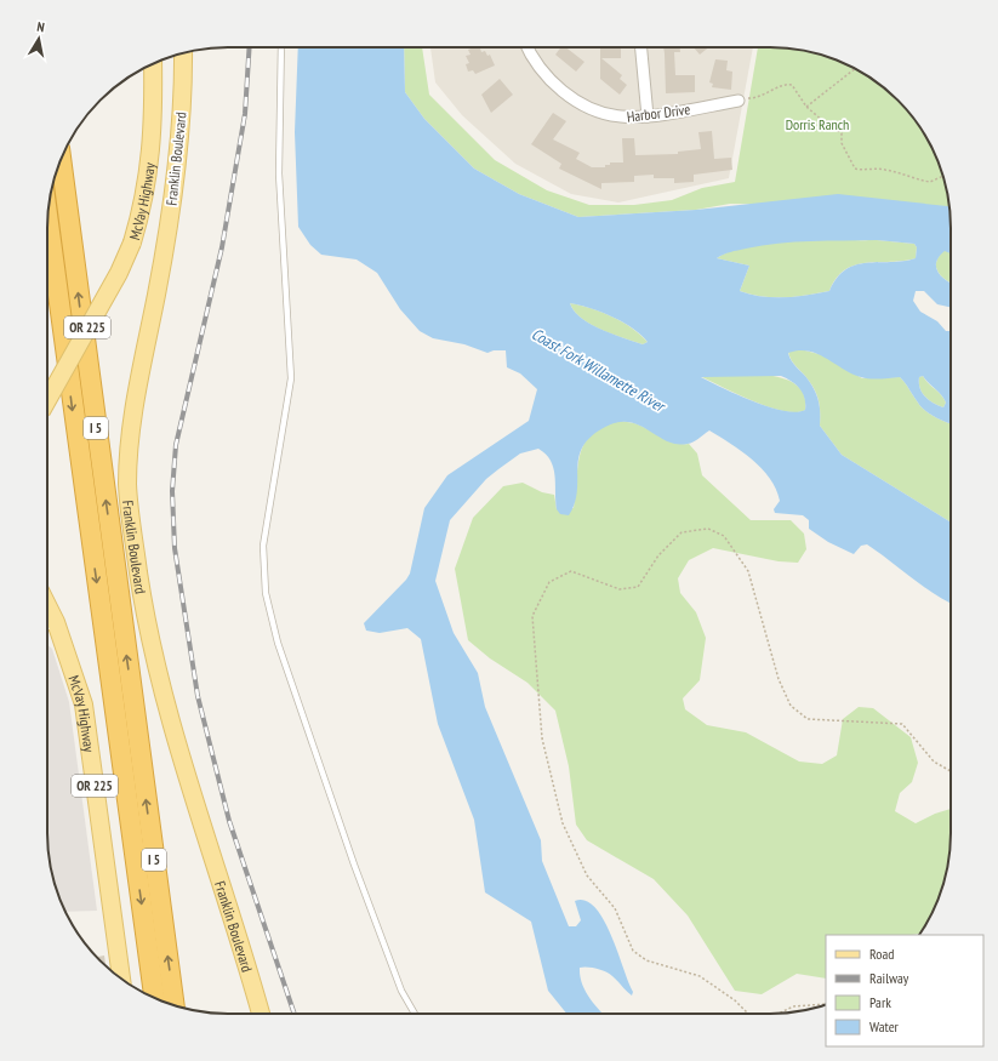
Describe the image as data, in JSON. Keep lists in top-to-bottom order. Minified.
{"streets":{"highway":["I 5"],"main road":["Franklin Boulevard","McVay Highway","OR 225"],"street":["Harbor Drive"]},"water":["Coast Fork Willamette River"],"parks":["Dorris Ranch"],"legend":["Road","Railway","Park","Water"],"north":"top"}
